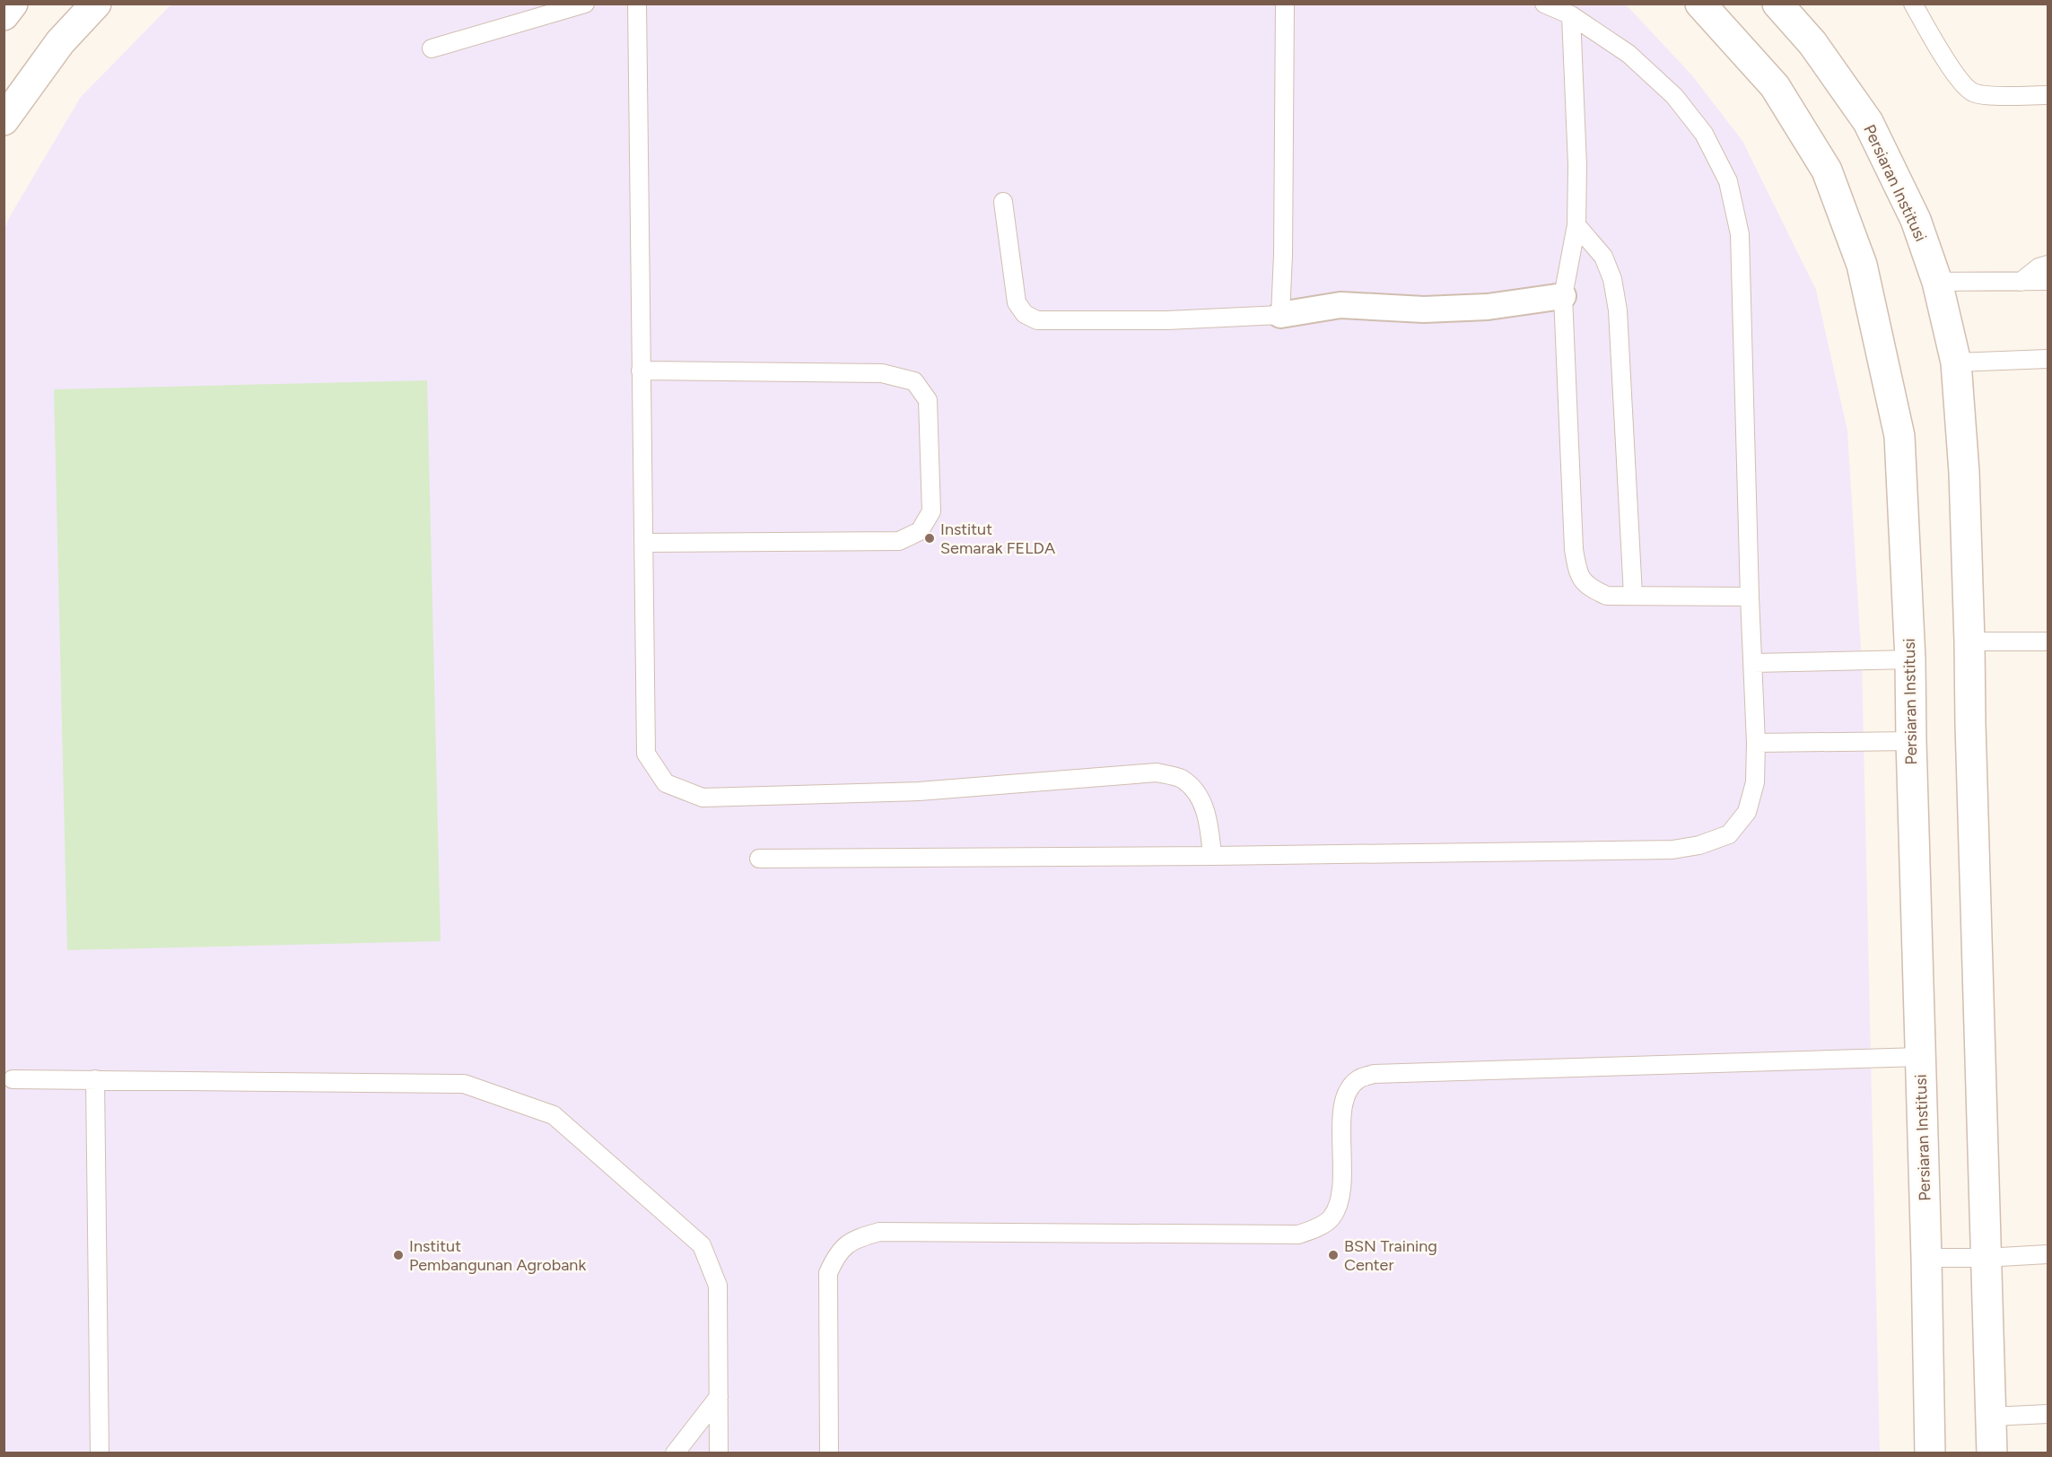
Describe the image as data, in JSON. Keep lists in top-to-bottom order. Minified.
{"streets":{"street":["Persiaran Institusi"]},"places":["Institut Semarak FELDA","Institut Pembangunan Agrobank","BSN Training Center"]}
